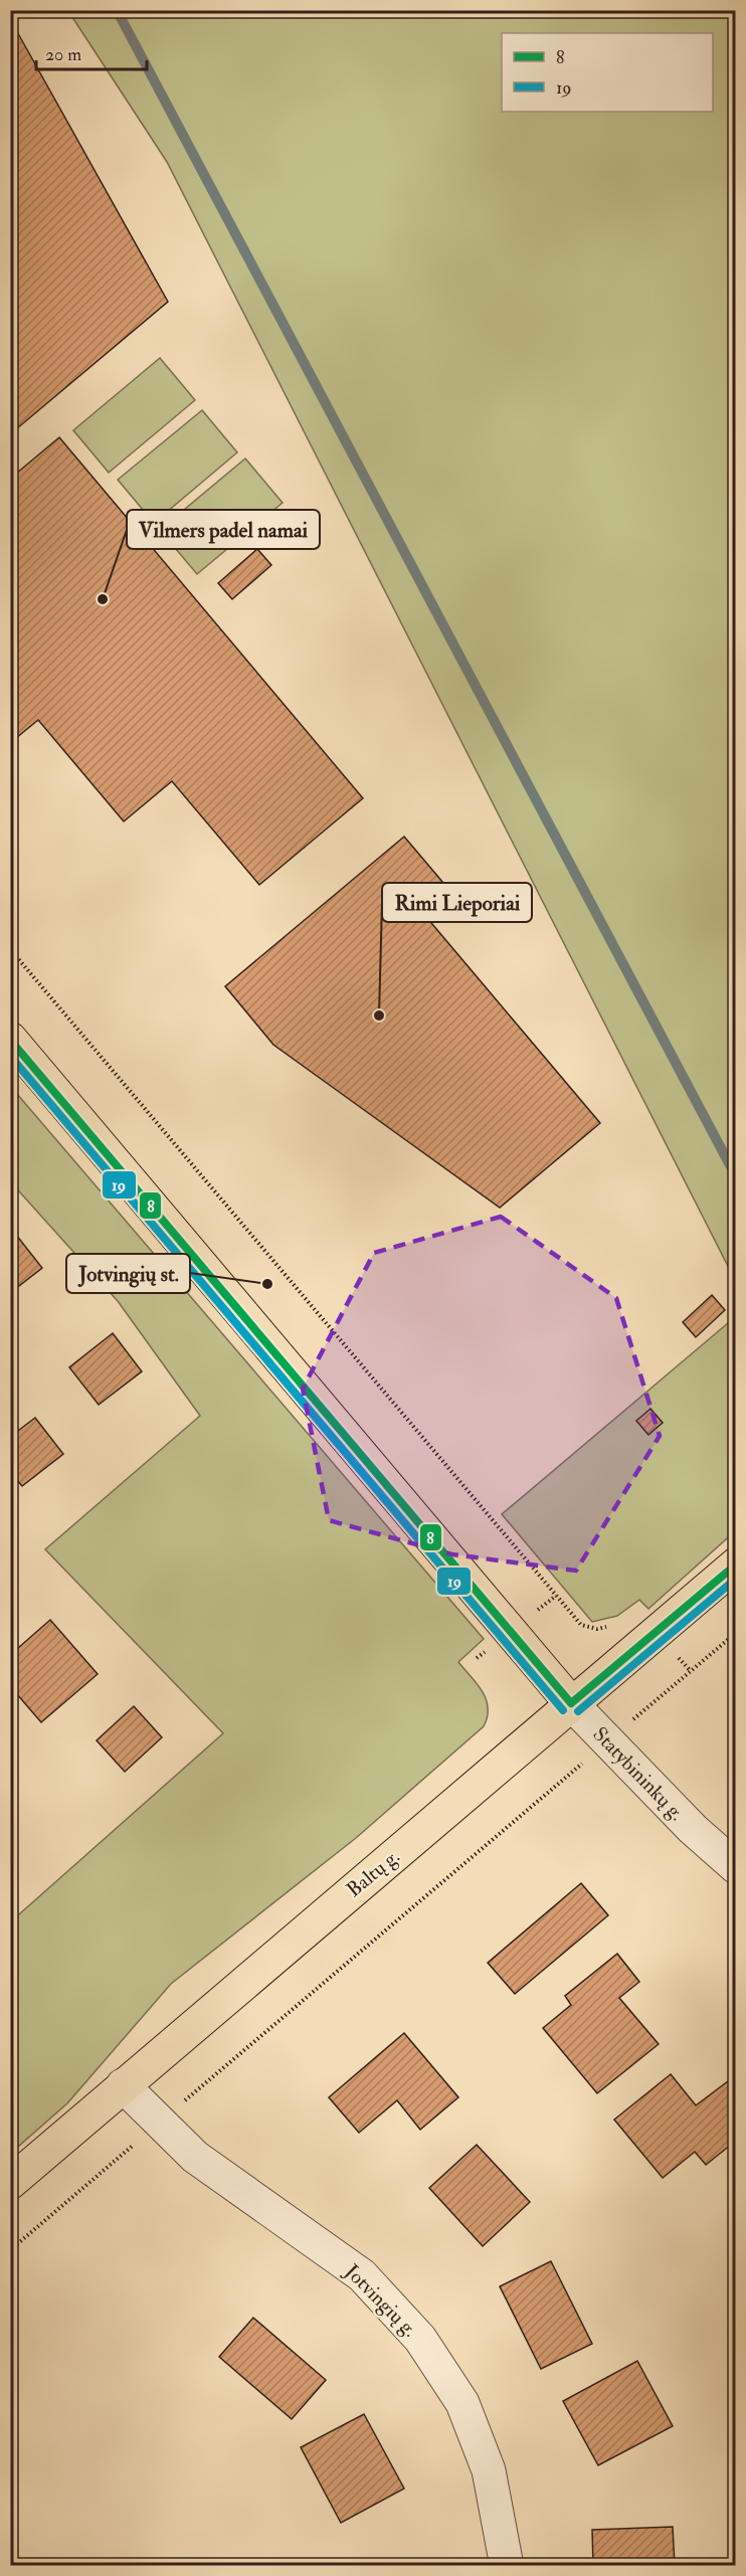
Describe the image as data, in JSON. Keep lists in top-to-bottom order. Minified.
{"streets":{"main road":["Statybininkų g.","Baltų g."],"street":["Jotvingių g."]},"crossings":[["Statybininkų g.","Baltų g."],["Baltų g.","Jotvingių g."]],"places":["Vilmers padel namai","Rimi Lieporiai","Jotvingių st."],"lines":["transit line 8","transit line 19"],"legend":["8","19"],"scale_bar":"20 m"}
